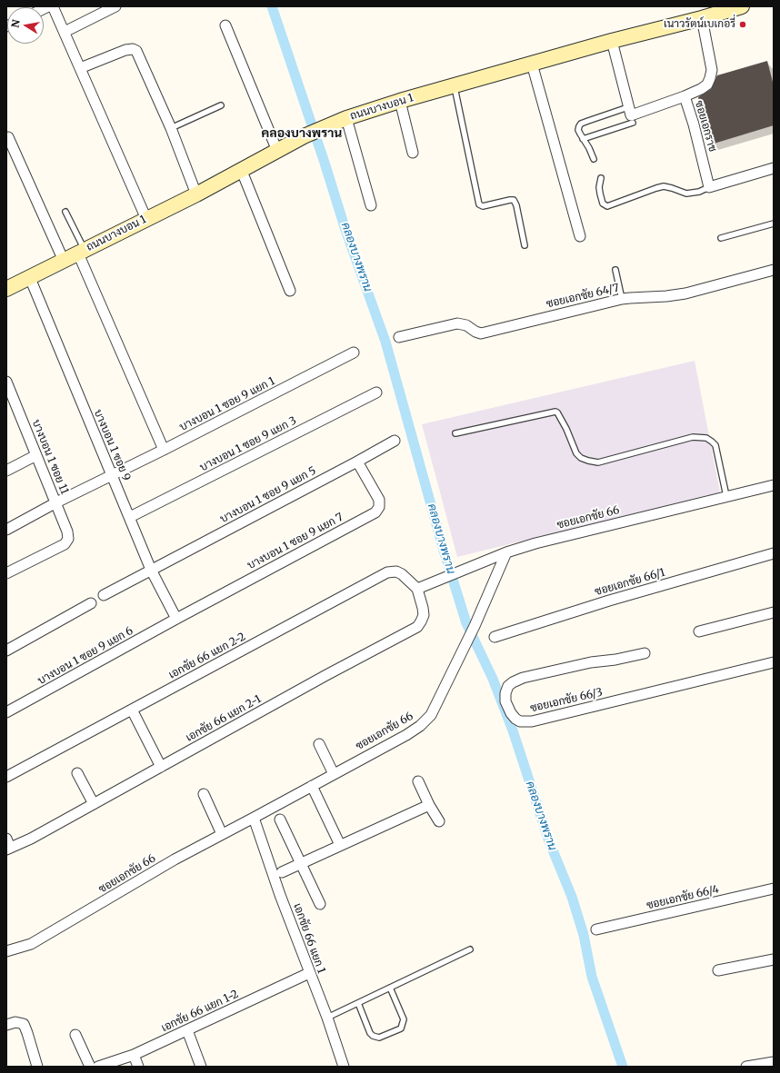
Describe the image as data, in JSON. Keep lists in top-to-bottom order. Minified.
{"streets":{"main road":["ถนนบางบอน 1"],"street":["ซอยเอกราช","ซอยเอกชัย 64/7","บางบอน 1 ซอย 9 แยก 1","บางบอน 1 ซอย 9 แยก 3","บางบอน 1 ซอย 9","บางบอน 1 ซอย 11","บางบอน 1 ซอย 9 แยก 5","ซอยเอกชัย 66","บางบอน 1 ซอย 9 แยก 7","ซอยเอกชัย 66/1","บางบอน 1 ซอย 9 แยก 6","เอกชัย 66 แยก 2-2","ซอยเอกชัย 66/3","เอกชัย 66 แยก 2-1","ซอยเอกชัย 66/4","เอกชัย 66 แยก 1","เอกชัย 66 แยก 1-2"]},"crossings":[["ถนนบางบอน 1","บางบอน 1 ซอย 9"],["บางบอน 1 ซอย 9 แยก 1","บางบอน 1 ซอย 9"],["บางบอน 1 ซอย 9 แยก 1","บางบอน 1 ซอย 11"],["บางบอน 1 ซอย 9 แยก 3","บางบอน 1 ซอย 9"],["บางบอน 1 ซอย 9","บางบอน 1 ซอย 9 แยก 5"],["บางบอน 1 ซอย 9","บางบอน 1 ซอย 9 แยก 7"],["บางบอน 1 ซอย 9","บางบอน 1 ซอย 9 แยก 6"],["บางบอน 1 ซอย 9 แยก 5","บางบอน 1 ซอย 9 แยก 7"],["ซอยเอกชัย 66","เอกชัย 66 แยก 1"],["บางบอน 1 ซอย 9 แยก 7","บางบอน 1 ซอย 9 แยก 6"],["เอกชัย 66 แยก 2-2","เอกชัย 66 แยก 2-1"],["เอกชัย 66 แยก 1","เอกชัย 66 แยก 1-2"]],"districts":["คลองบางพราน"],"water":["คลองบางพราน"],"places":["เนาวรัตน์เบเกอรี่"],"north":"left"}
